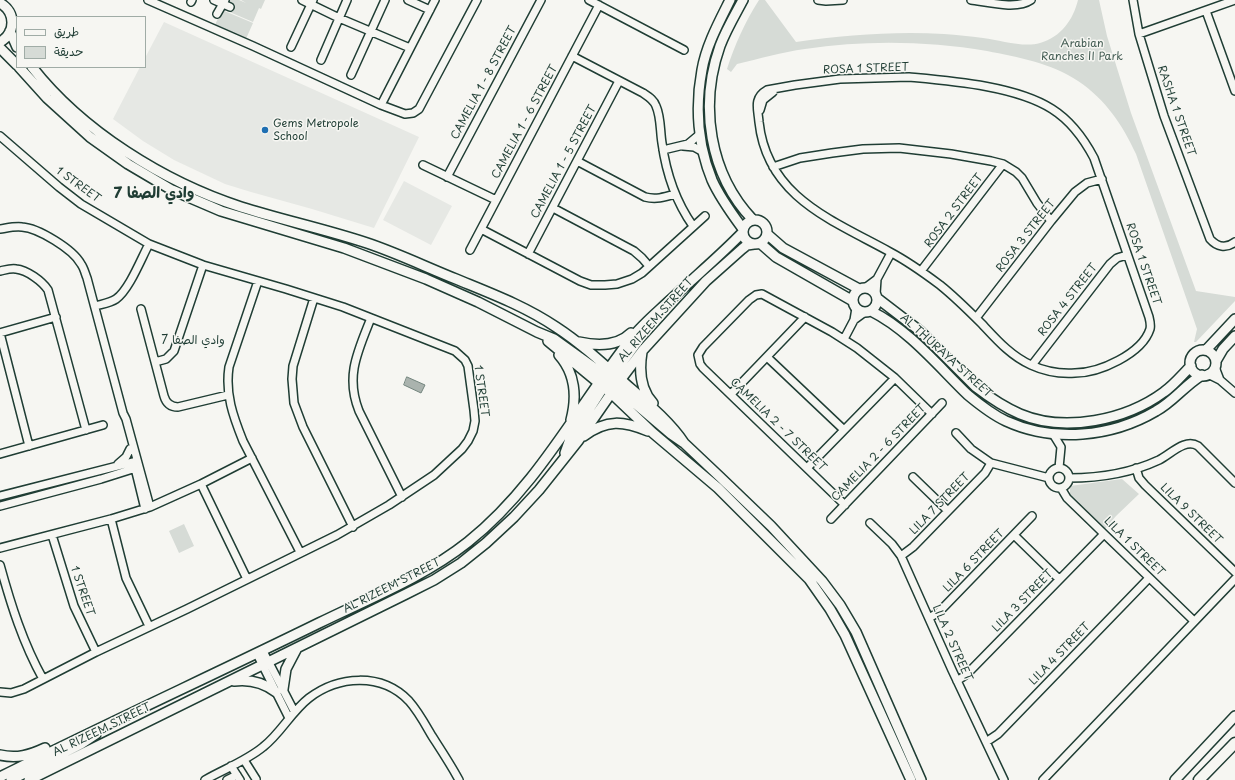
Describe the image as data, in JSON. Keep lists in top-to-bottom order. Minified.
{"streets":{"street":["ROSA 1 STREET","CAMELIA 1 - 8 STREET","RASHA 1 STREET","CAMELIA 1 - 6 STREET","CAMELIA 1 - 5 STREET","1 STREET","ROSA 2 STREET","ROSA 3 STREET","ROSA 4 STREET","AL RIZEEM STREET","AL THURAYA STREET","CAMELIA 2 - 7 STREET","CAMELIA 2 - 6 STREET","LILA 7 STREET","LILA 9 STREET","LILA 1 STREET","LILA 6 STREET","LILA 3 STREET","LILA 2 STREET","LILA 4 STREET"]},"crossings":[["ROSA 1 STREET","ROSA 2 STREET"],["ROSA 1 STREET","ROSA 3 STREET"],["ROSA 1 STREET","ROSA 4 STREET"],["CAMELIA 2 - 7 STREET","CAMELIA 2 - 6 STREET"],["LILA 7 STREET","LILA 2 STREET"],["LILA 1 STREET","LILA 3 STREET"],["LILA 1 STREET","LILA 4 STREET"],["LILA 6 STREET","LILA 2 STREET"],["LILA 3 STREET","LILA 2 STREET"],["LILA 2 STREET","LILA 4 STREET"]],"districts":["وادي الصفا 7","وادي الصفا 7"],"parks":["Arabian Ranches II Park"],"places":["Gems Metropole School"],"legend":["طريق","حديقة"]}
